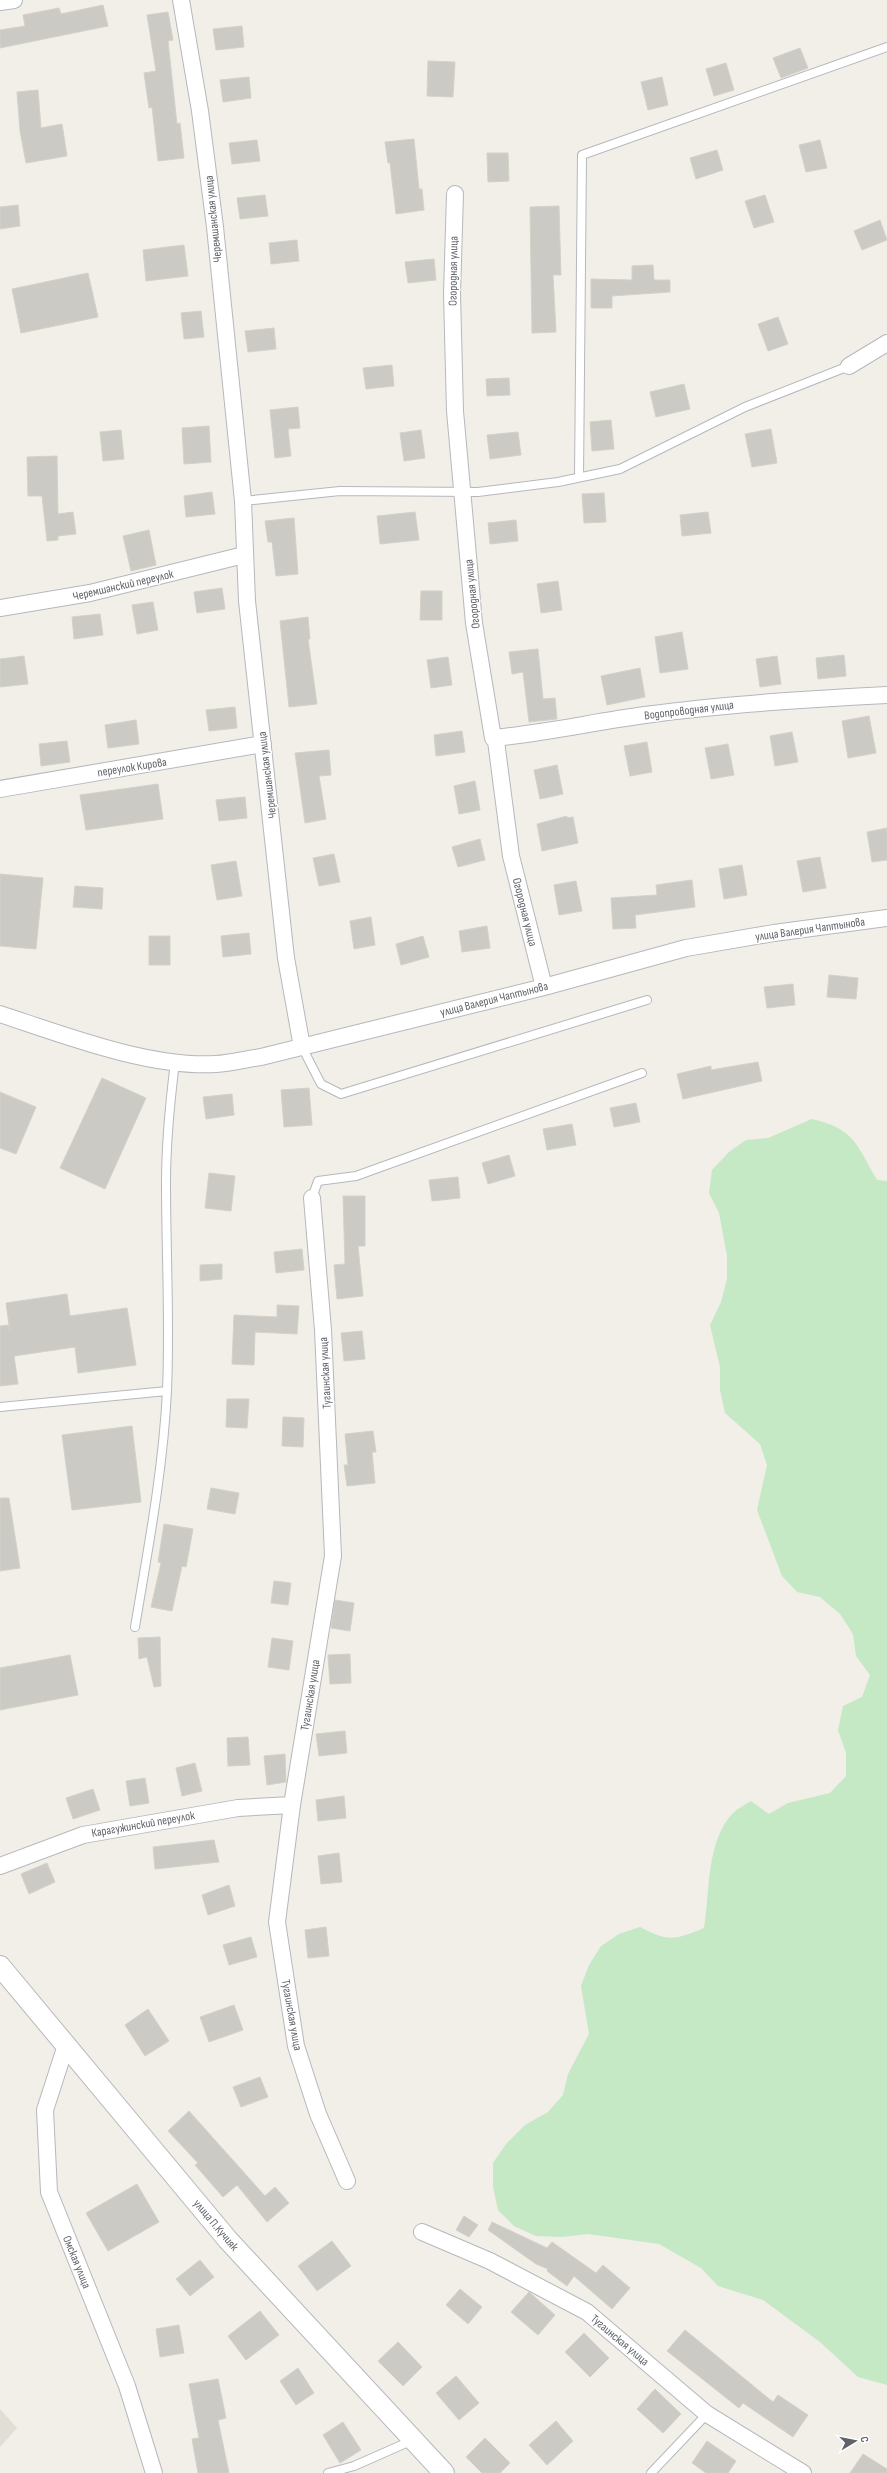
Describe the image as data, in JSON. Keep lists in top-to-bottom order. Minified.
{"streets":{"street":["Черемшанская улица","Огородная улица","Черемшанский переулок","Водопроводная улица","переулок Кирова","улица Валерия Чаптынова","Тугаинская улица","Карагужинский переулок","улица П.Кучияк","Омская улица"]},"crossings":[["Черемшанская улица","Черемшанский переулок"],["Черемшанская улица","переулок Кирова"],["Черемшанская улица","улица Валерия Чаптынова"],["Огородная улица","Водопроводная улица"],["Огородная улица","улица Валерия Чаптынова"],["Тугаинская улица","Карагужинский переулок"],["улица П.Кучияк","Омская улица"]],"north":"right"}
